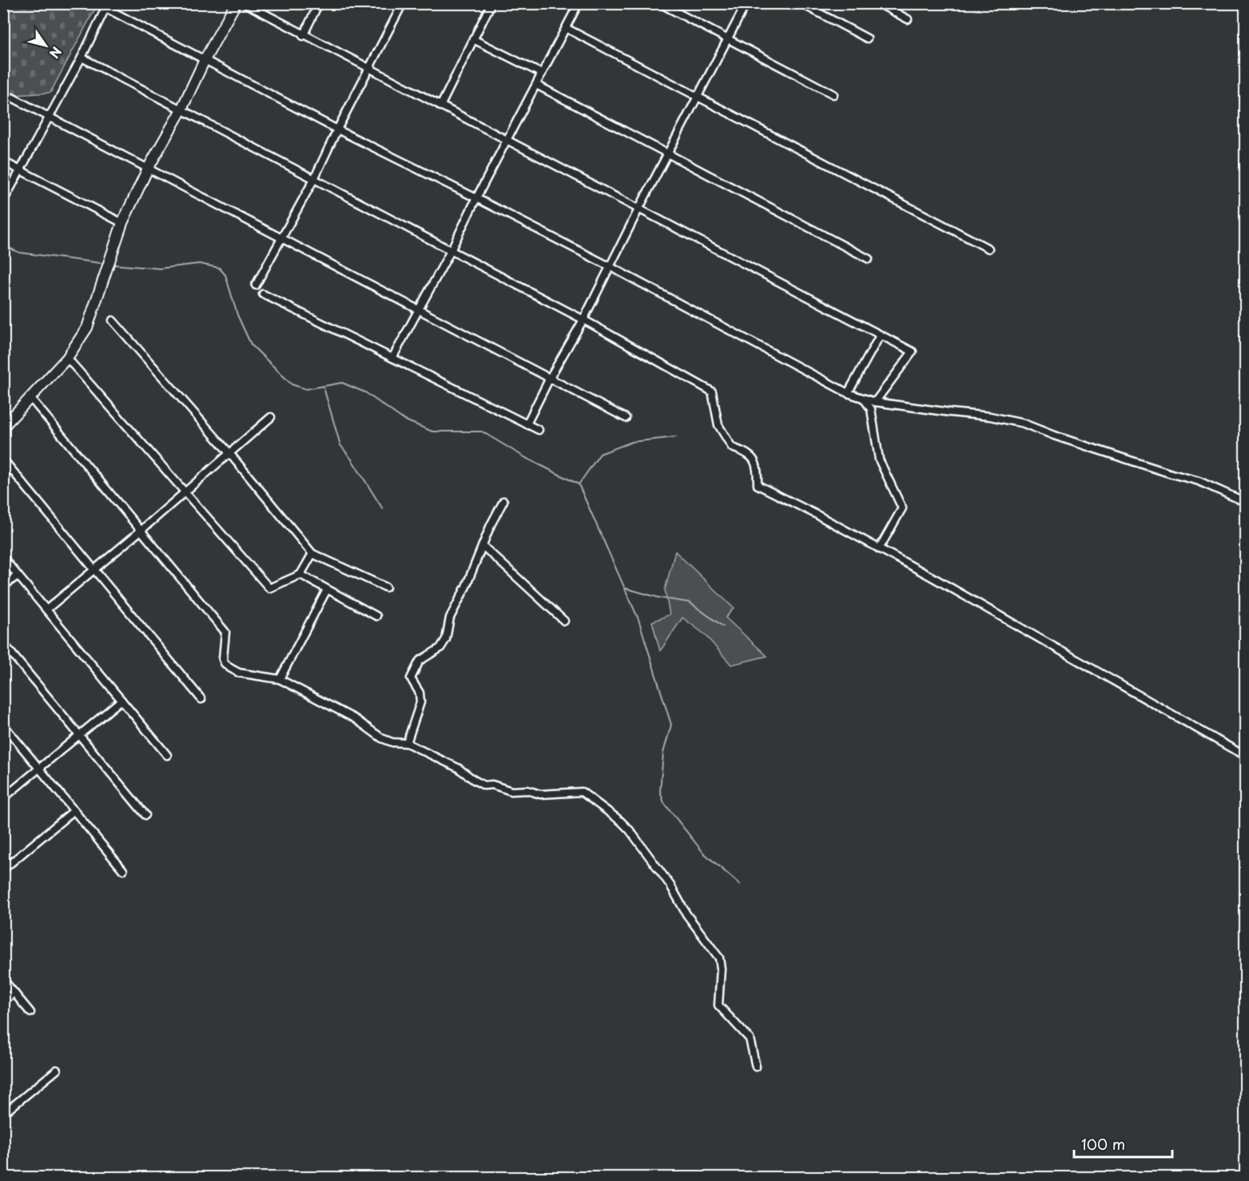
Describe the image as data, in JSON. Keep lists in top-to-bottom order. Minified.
{"scale_bar":"100 m","north":"bottom right"}
